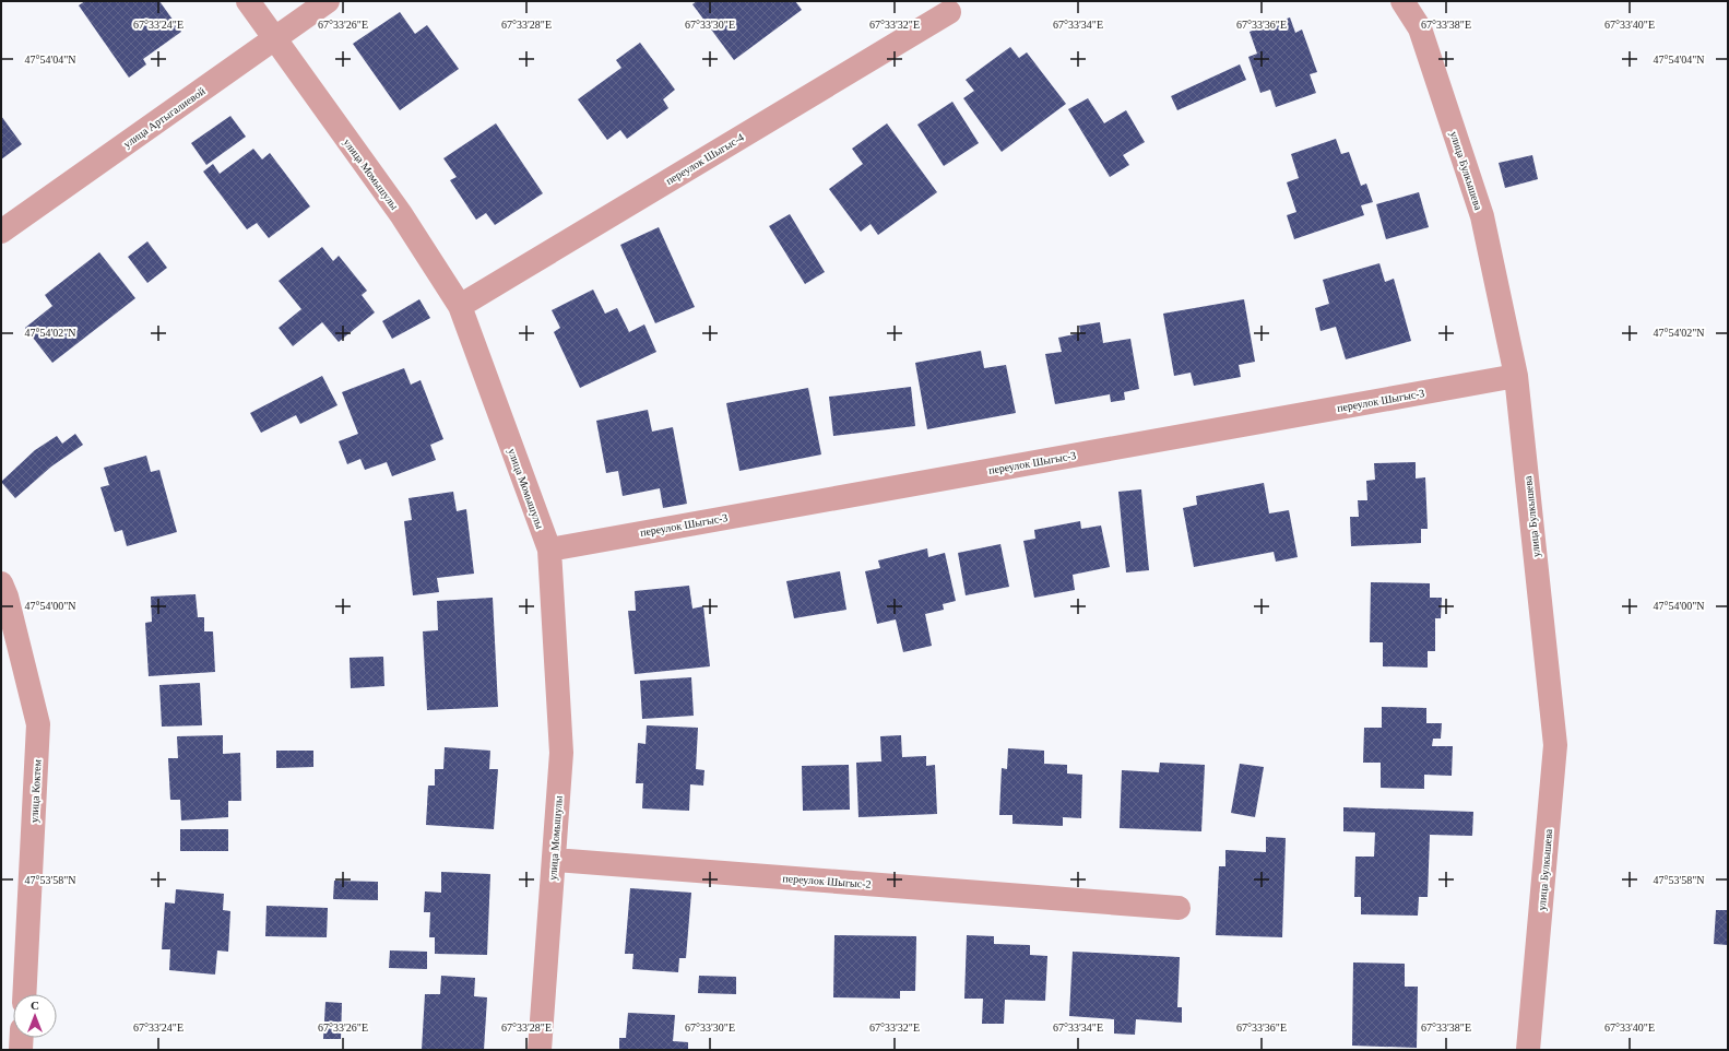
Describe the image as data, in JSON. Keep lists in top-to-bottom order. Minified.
{"streets":{"street":["улица Артыгалиевой","переулок Шыгыс-4","улица Булкышева","улица Момышулы","переулок Шыгыс-3","улица Коктем","переулок Шыгыс-2"]},"crossings":[["улица Артыгалиевой","улица Момышулы"],["переулок Шыгыс-4","улица Момышулы"],["улица Булкышева","переулок Шыгыс-3"],["улица Момышулы","переулок Шыгыс-3"],["улица Момышулы","переулок Шыгыс-2"]],"north":"top","coordinates":["67°33'24\"E","67°33'26\"E","67°33'28\"E","67°33'30\"E","67°33'32\"E","67°33'34\"E","67°33'36\"E","67°33'38\"E","67°33'40\"E","47°54'04\"N","47°54'02\"N","47°54'00\"N","47°53'58\"N"]}
